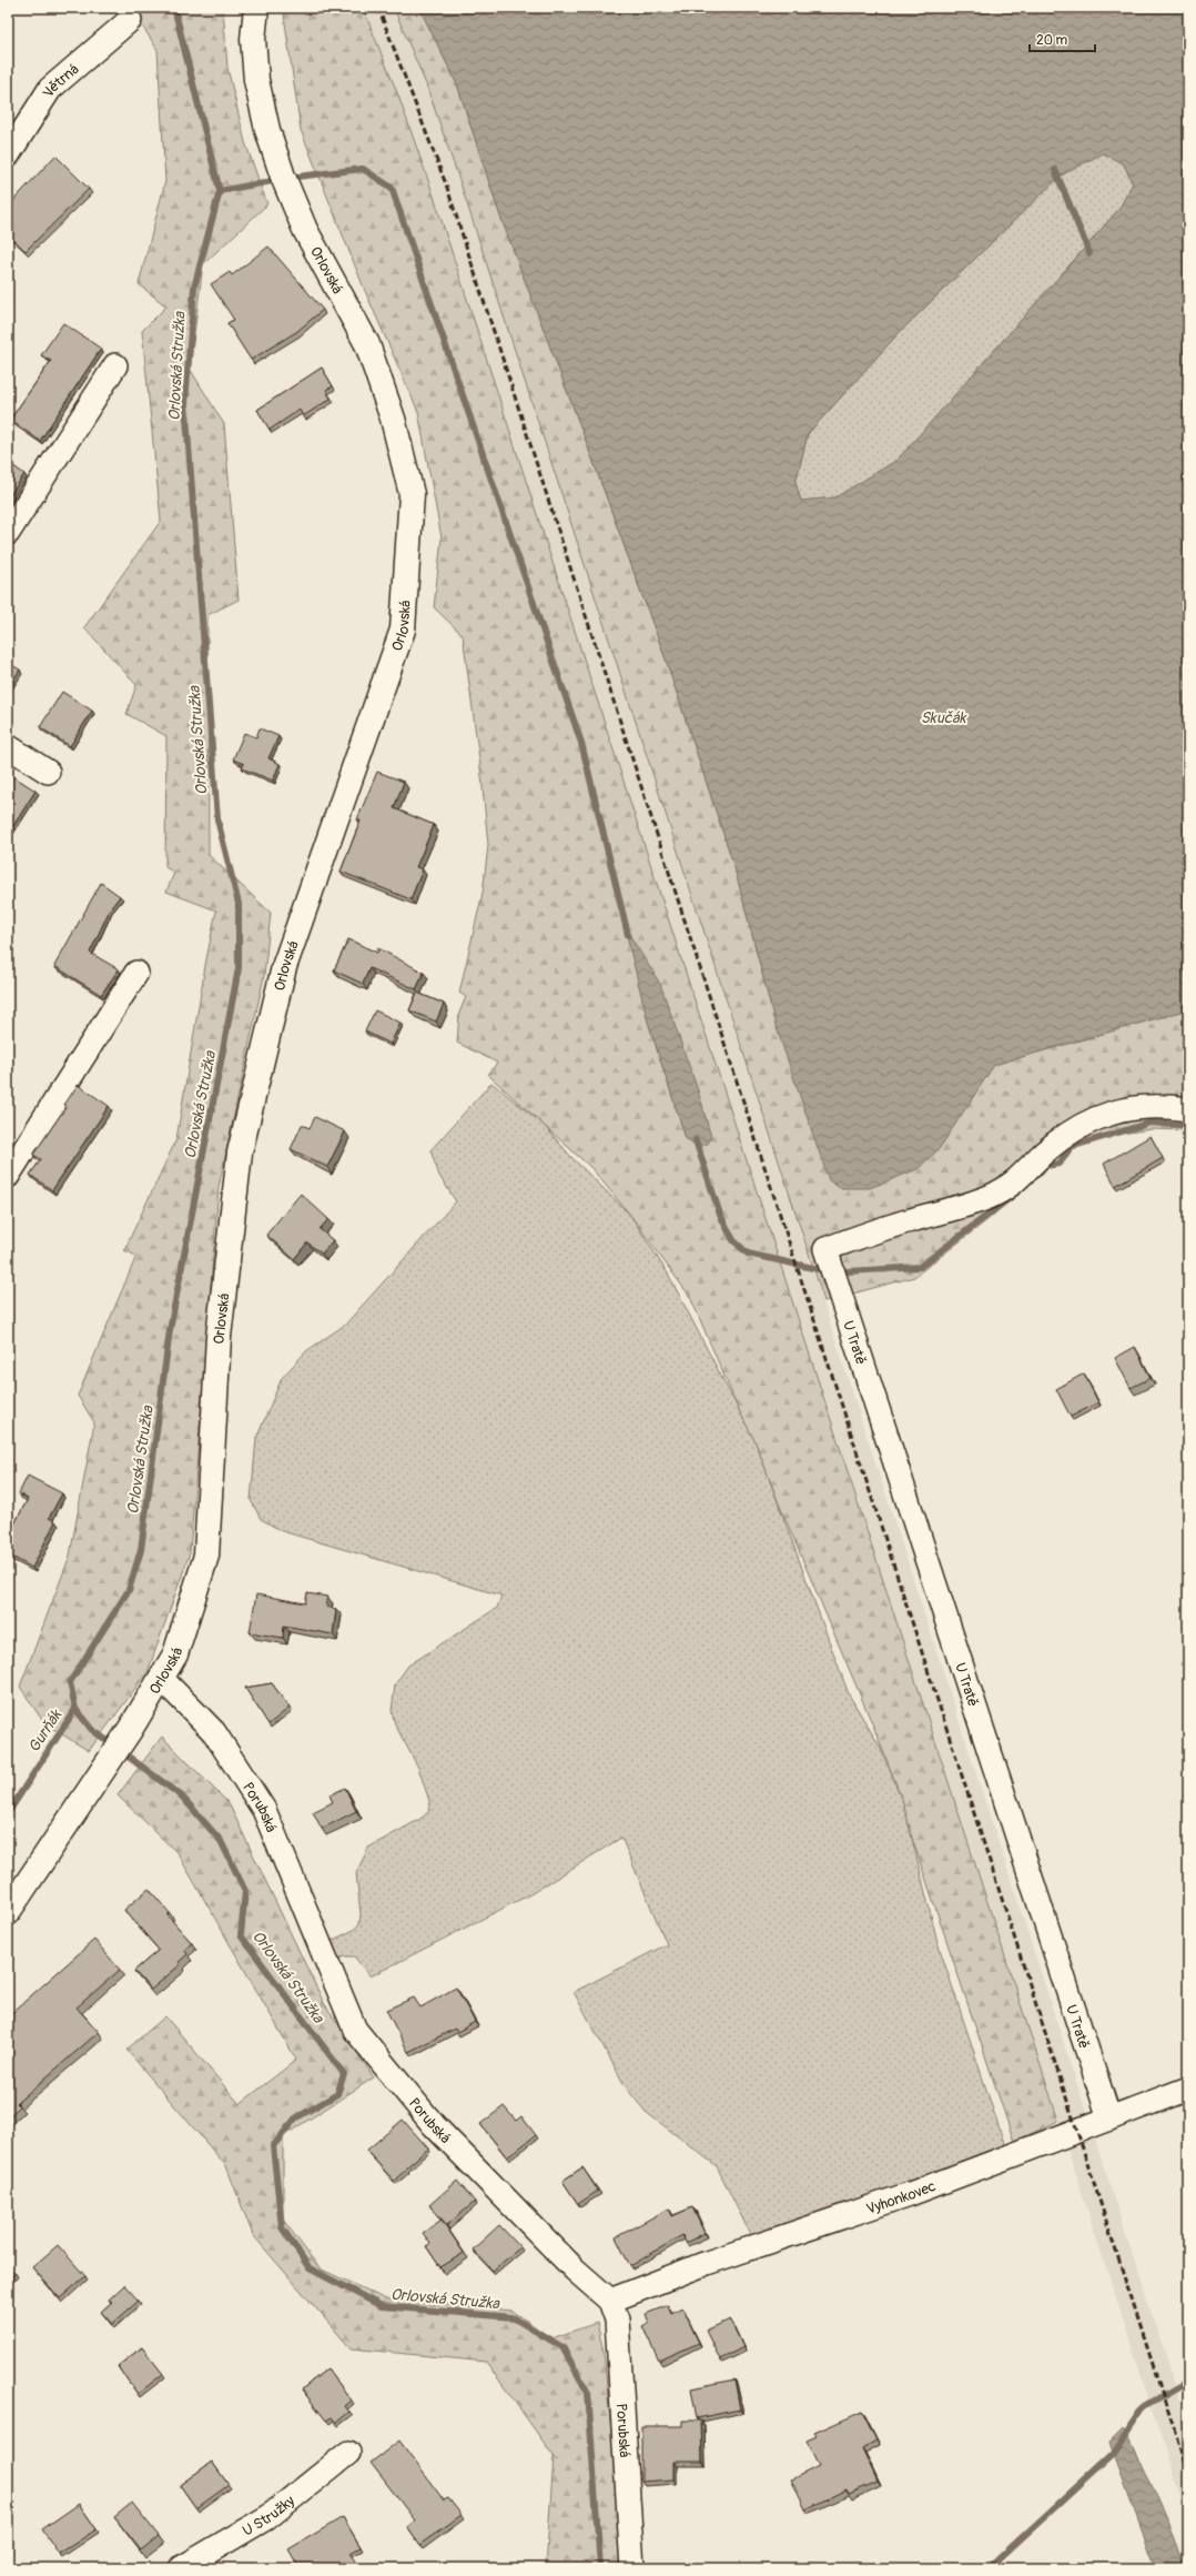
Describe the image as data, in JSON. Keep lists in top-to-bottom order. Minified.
{"streets":{"main road":["Orlovská"],"street":["Větrná","U Tratě","Porubská","Vyhonkovec","U Stružky"]},"crossings":[["Orlovská","Porubská"],["U Tratě","Vyhonkovec"],["Porubská","Vyhonkovec"]],"water":["Orlovská Stružka","Skučák","Gurňák"],"scale_bar":"20 m"}
